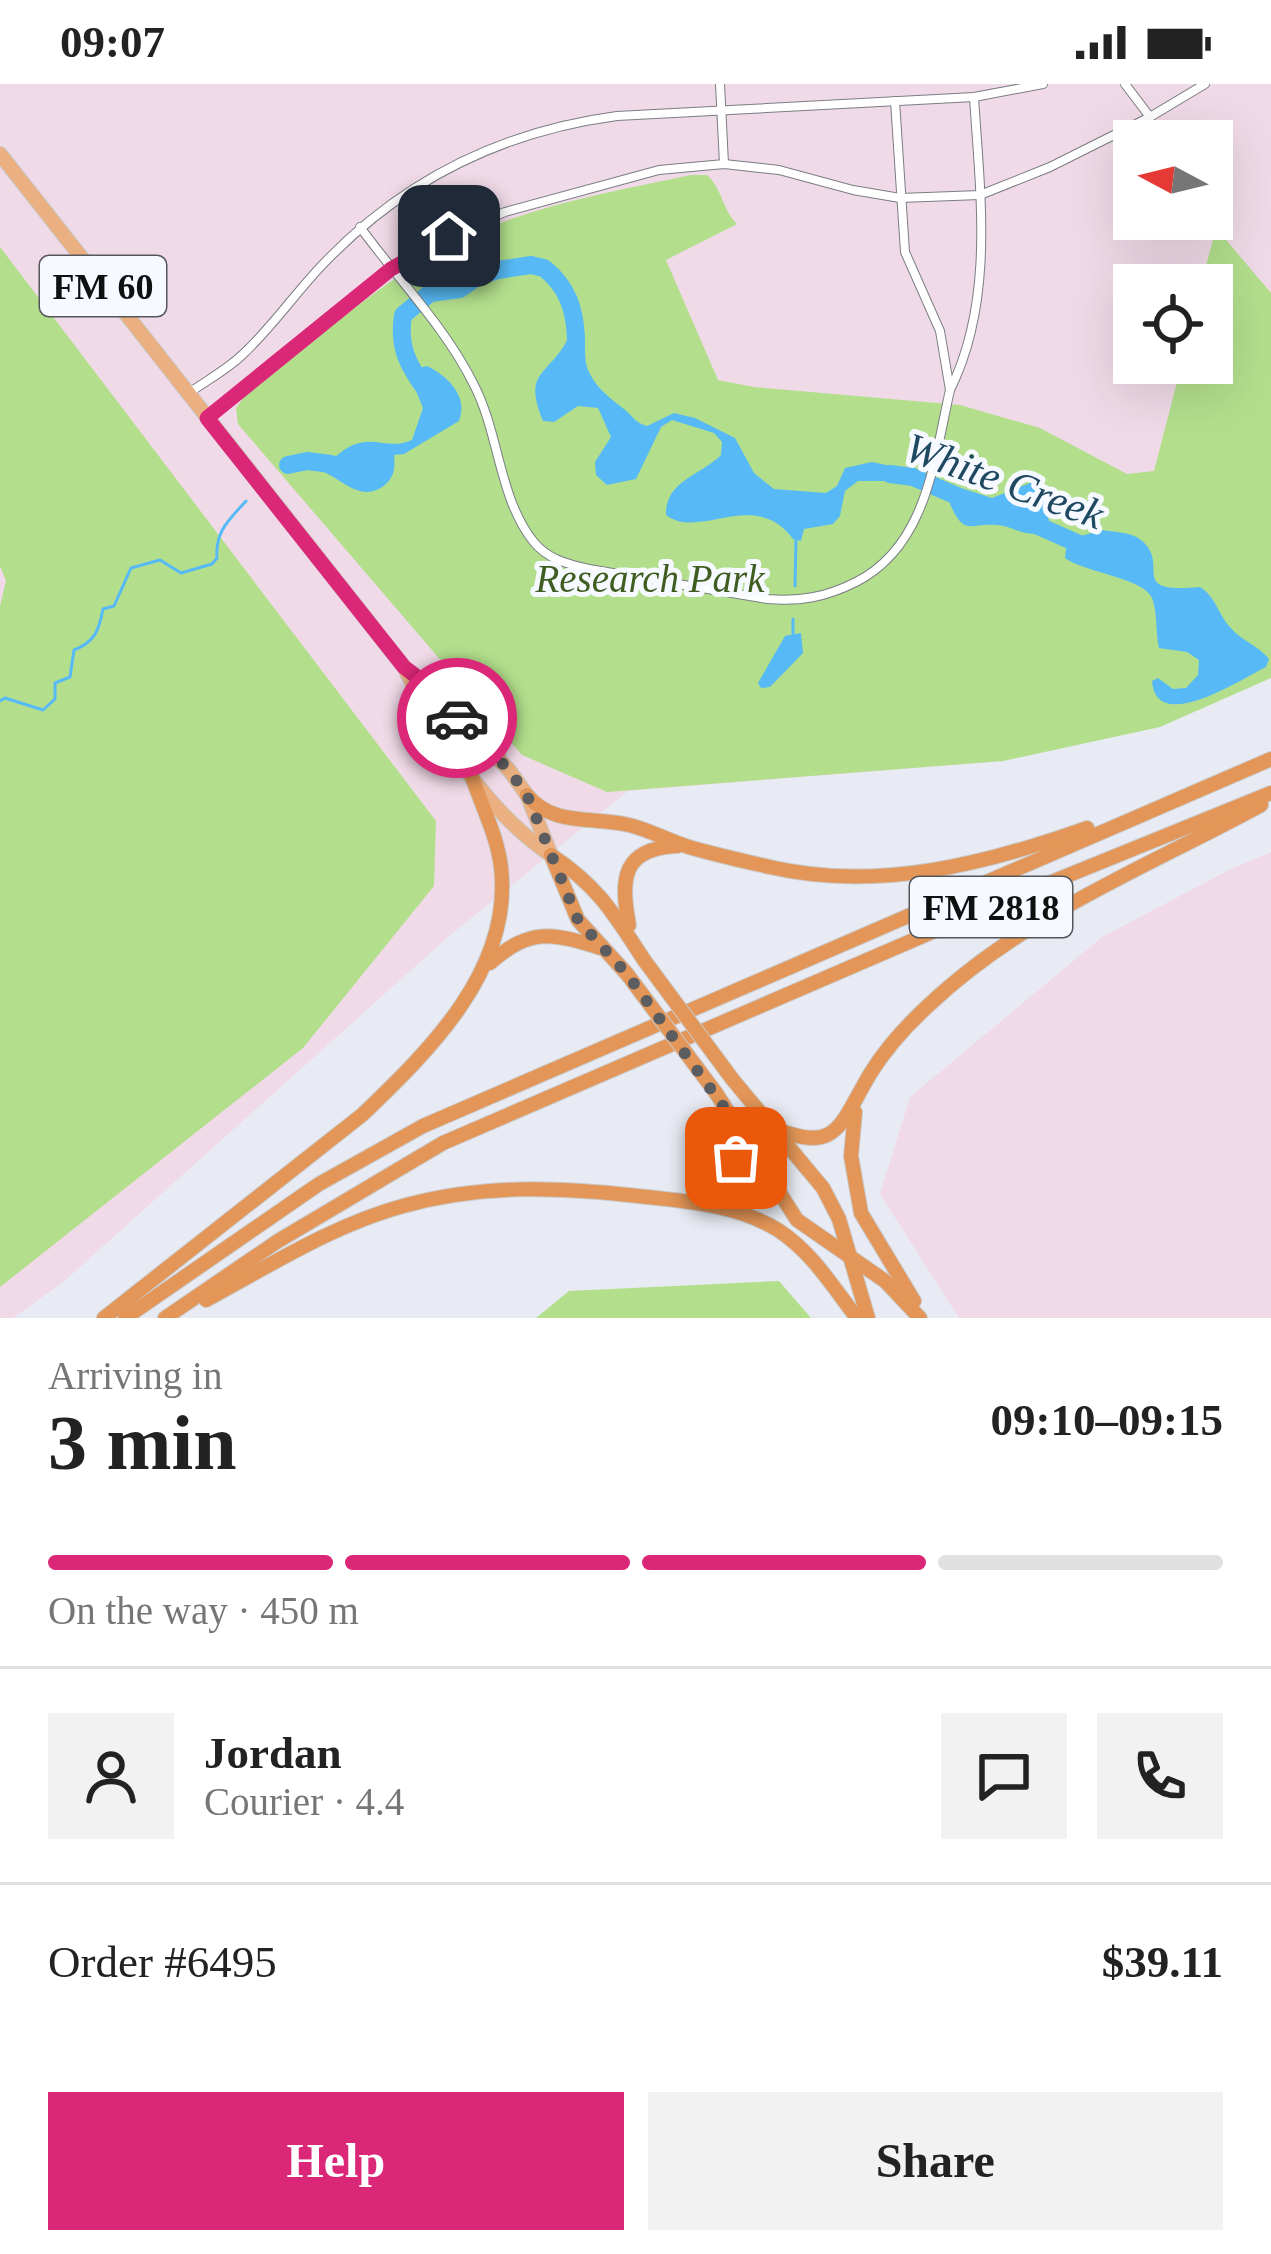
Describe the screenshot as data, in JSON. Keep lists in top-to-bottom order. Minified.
{"streets":{"highway":["FM 60","FM 2818"]},"water":["White Creek"],"parks":["Research Park"],"north":"left","page":{"status":"09:07","heading":["3 min","Arriving in","09:10–09:15"],"panel":["Jordan","Courier · 4.4","Order #6495","$39.11"],"bar":"On the way · 450 m","buttons":["Help","Share"]}}
